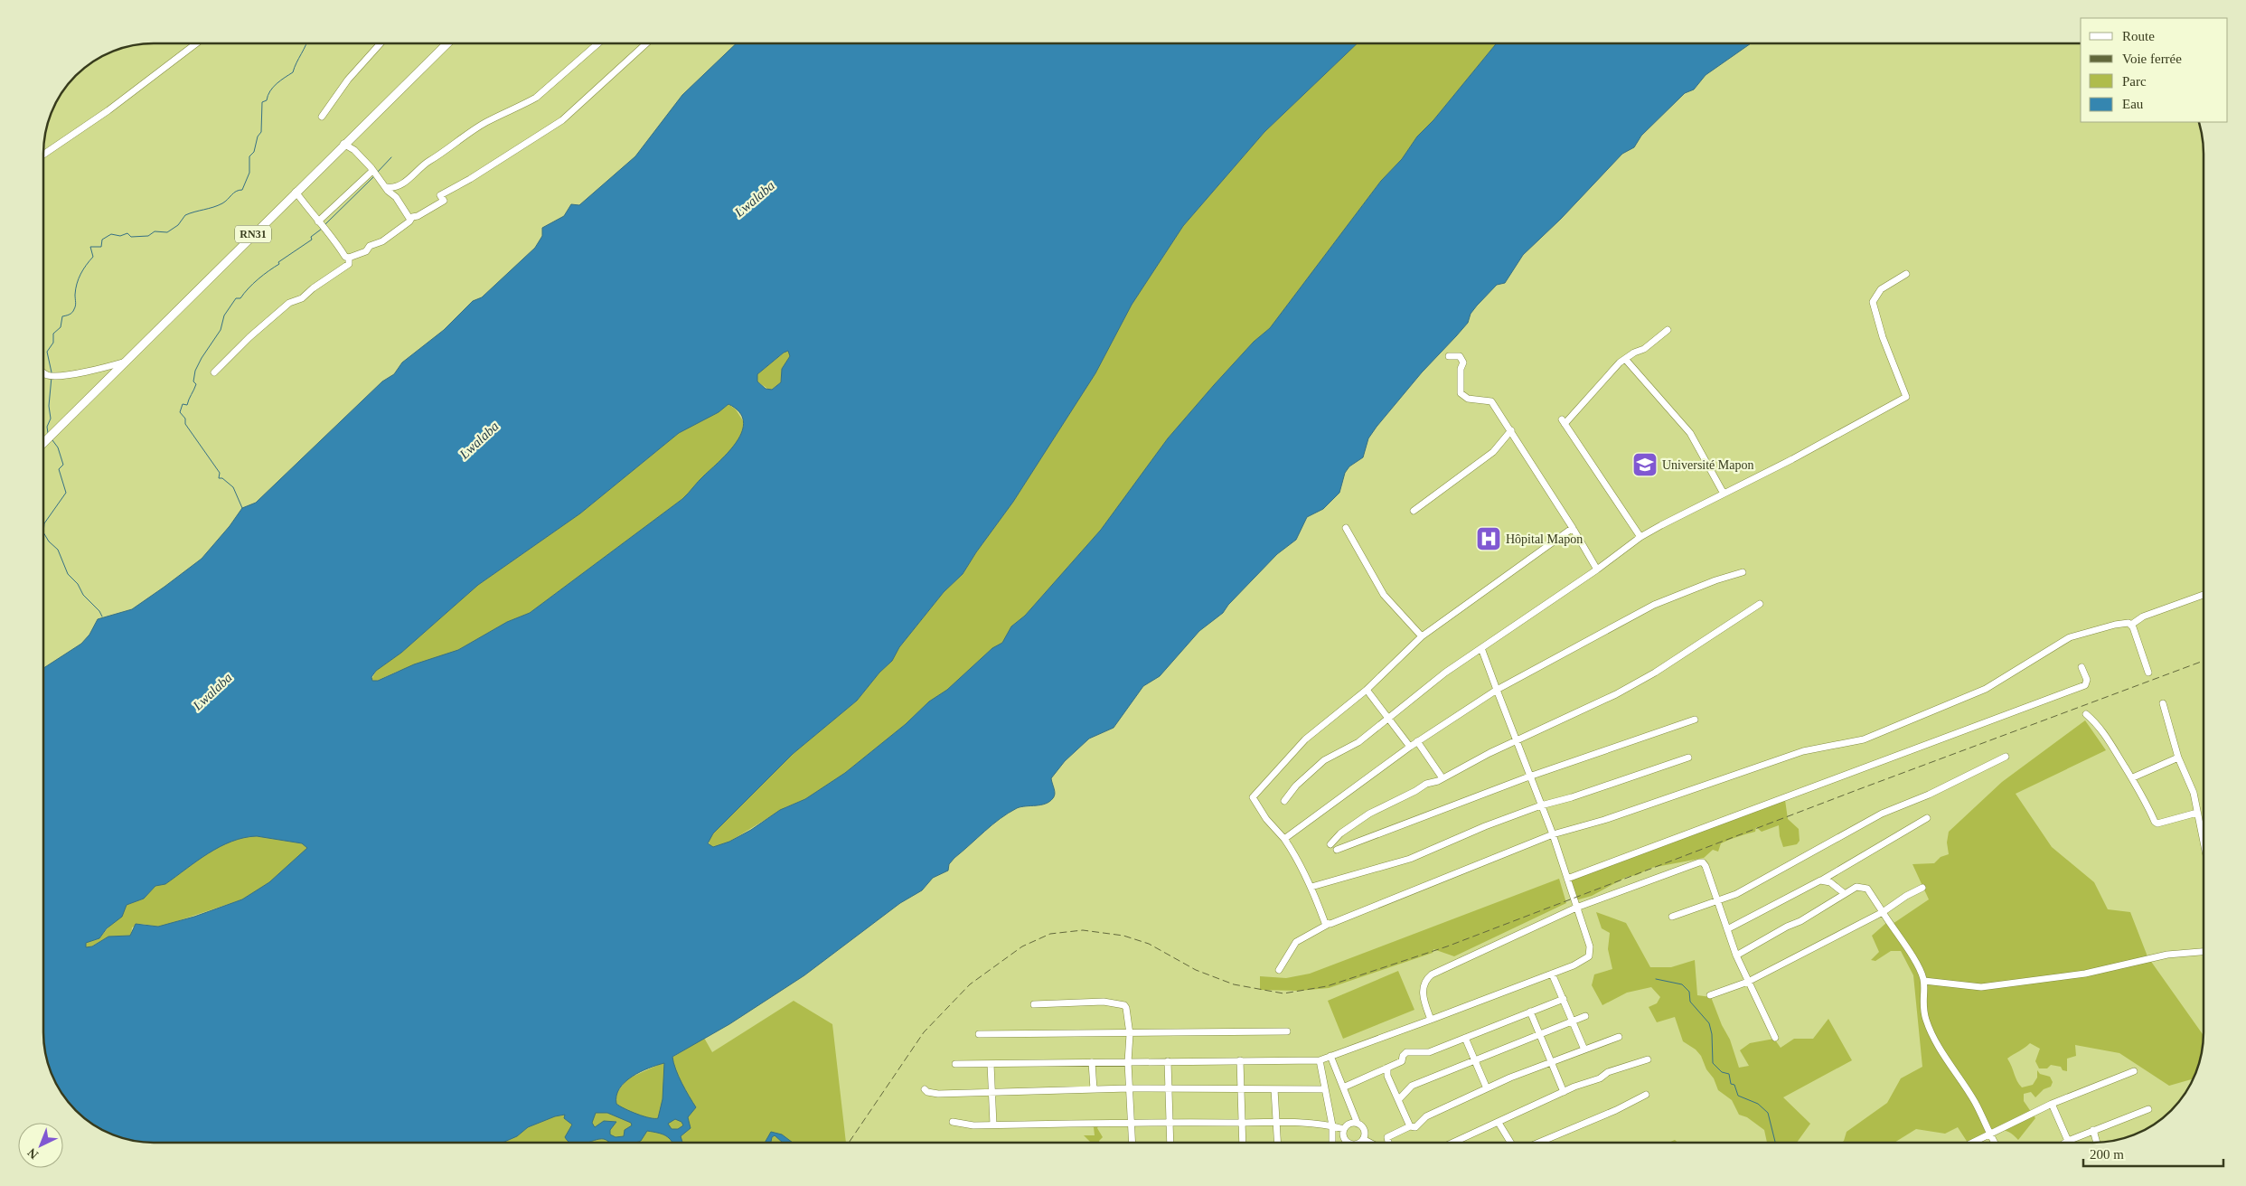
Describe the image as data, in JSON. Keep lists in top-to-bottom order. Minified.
{"streets":{"main road":["RN31"]},"water":["Lwalaba"],"places":{"school or university":["Université Mapon"],"hospital":["Hôpital Mapon"]},"legend":["Route","Voie ferrée","Parc","Eau"],"scale_bar":"200 m","north":"bottom left"}
